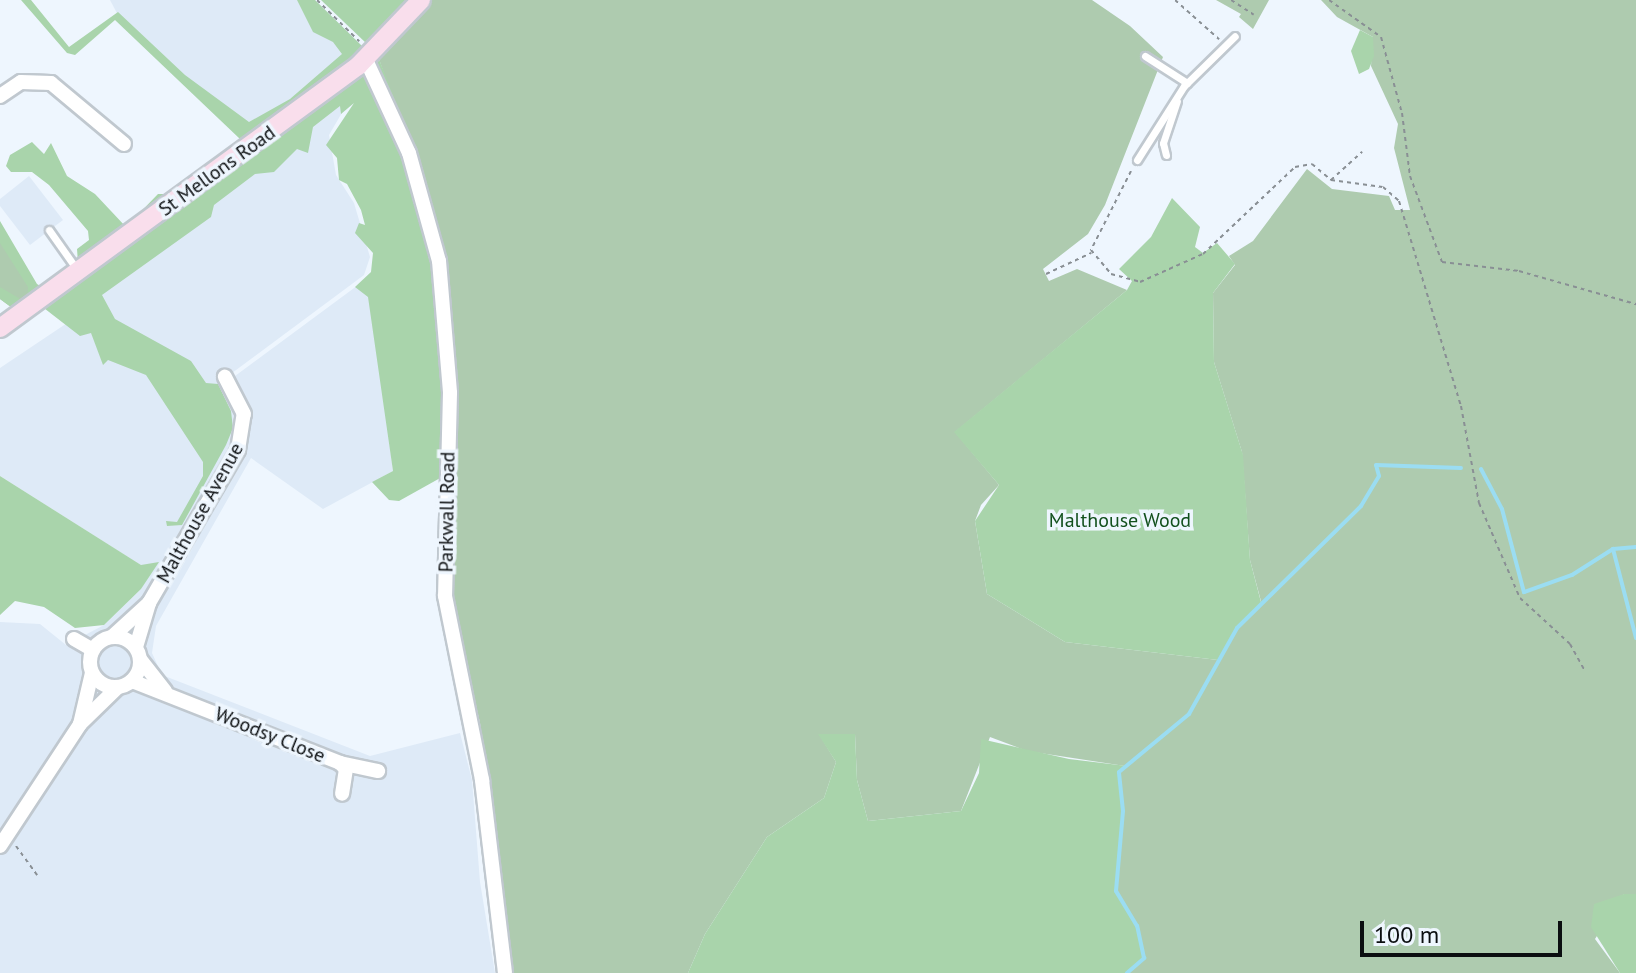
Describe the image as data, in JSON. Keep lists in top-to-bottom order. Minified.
{"streets":{"main road":["St Mellons Road"],"street":["Parkwall Road","Malthouse Avenue","Woodsy Close"]},"crossings":[["St Mellons Road","Parkwall Road"],["Malthouse Avenue","Woodsy Close"]],"parks":["Malthouse Wood"],"scale_bar":"100 m"}
